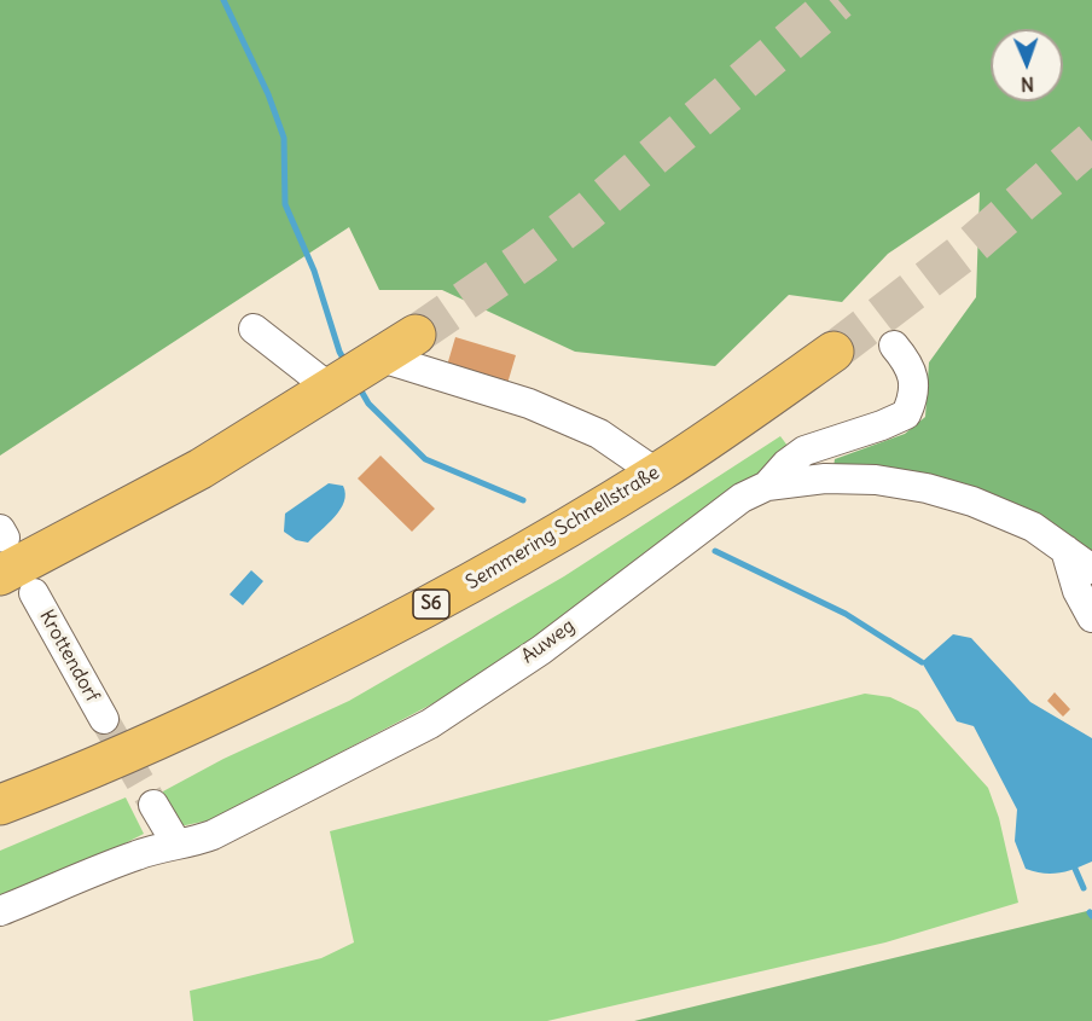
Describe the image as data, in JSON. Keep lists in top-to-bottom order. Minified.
{"streets":{"highway":["Semmering Schnellstraße","S6"],"street":["Auweg","Krottendorf"]},"north":"bottom"}
